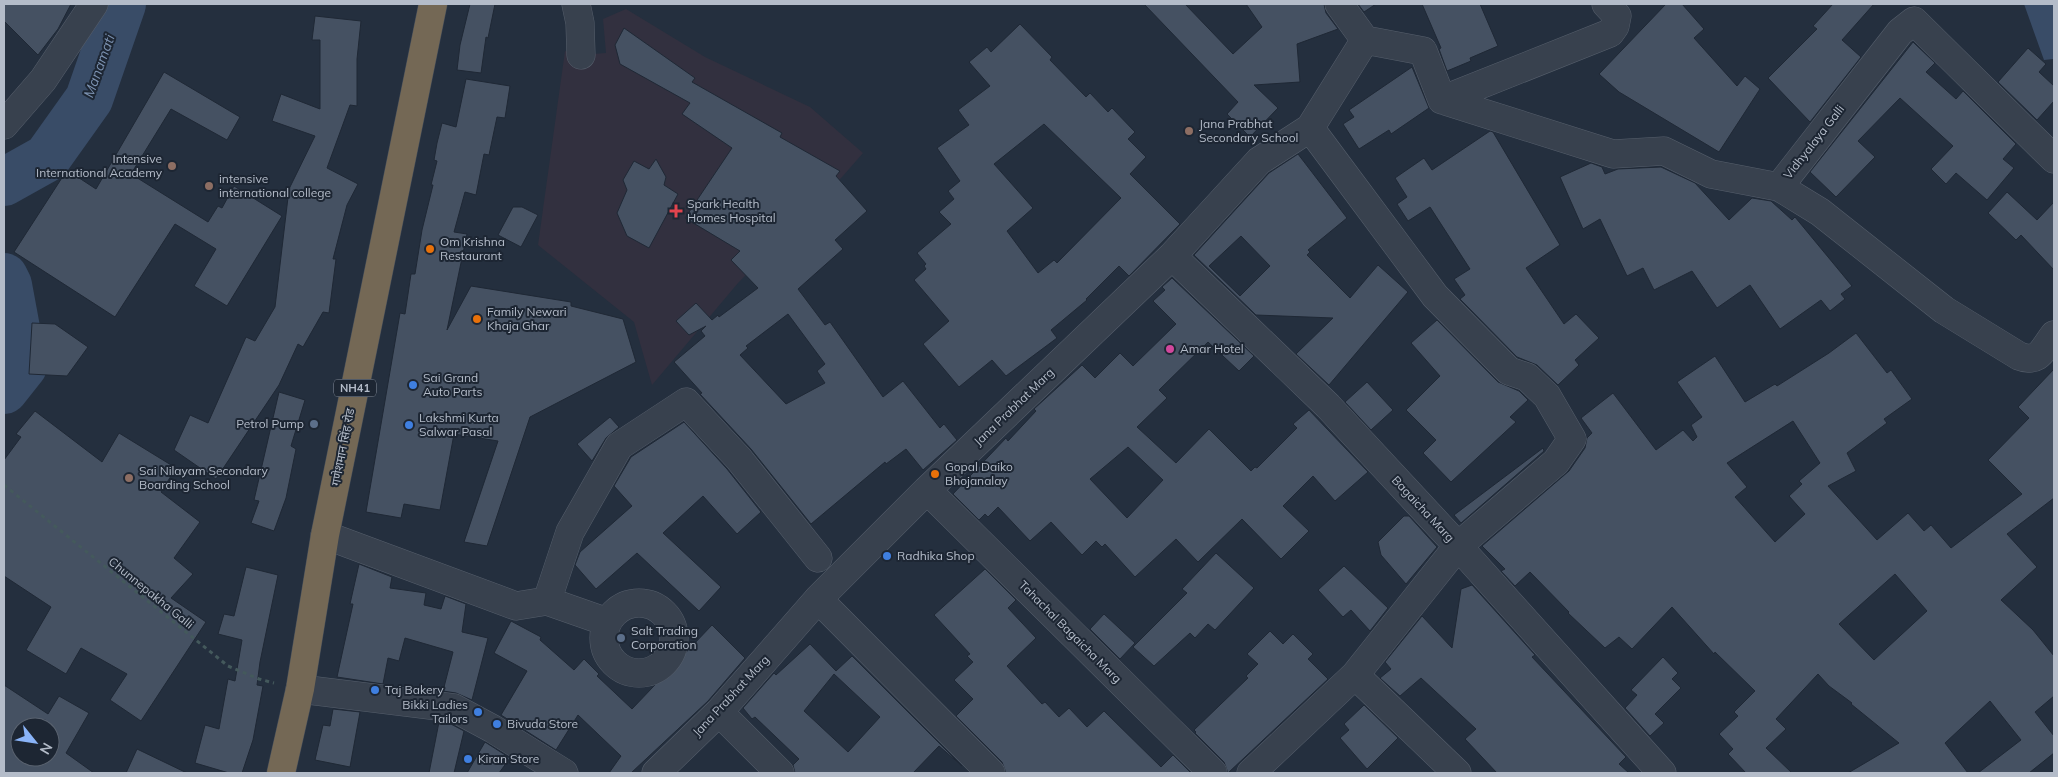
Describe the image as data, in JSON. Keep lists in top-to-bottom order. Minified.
{"streets":{"highway":["NH41","गणेशमान सिंह रोड"],"street":["Vidhyalaya Galli","Jana Prabhat Marg","Bagaicha Marg","Tahachal Bagaicha Marg"],"path":["Chunnepakha Galli"]},"crossings":[["Jana Prabhat Marg","Bagaicha Marg"],["Jana Prabhat Marg","Tahachal Bagaicha Marg"],["गणेशमान सिंह रोड","Chunnepakha Galli"]],"water":["Manamati"],"places":{"other":["Jana Prabhat Secondary School","Intensive International Academy","intensive international college","Om Krishna Restaurant","Family Newari Khaja Ghar","Amar Hotel","Sai Grand Auto Parts","Petrol Pump","Lakshmi Kurta Salwar Pasal","Gopal Daiko Bhojanalay","Sai Nilayam Secondary Boarding School","Radhika Shop","Salt Trading Corporation","Taj Bakery","Bikki Ladies Tailors","Bivuda Store","Kiran Store"],"health":["Spark Health Homes Hospital"]},"north":"bottom right"}
